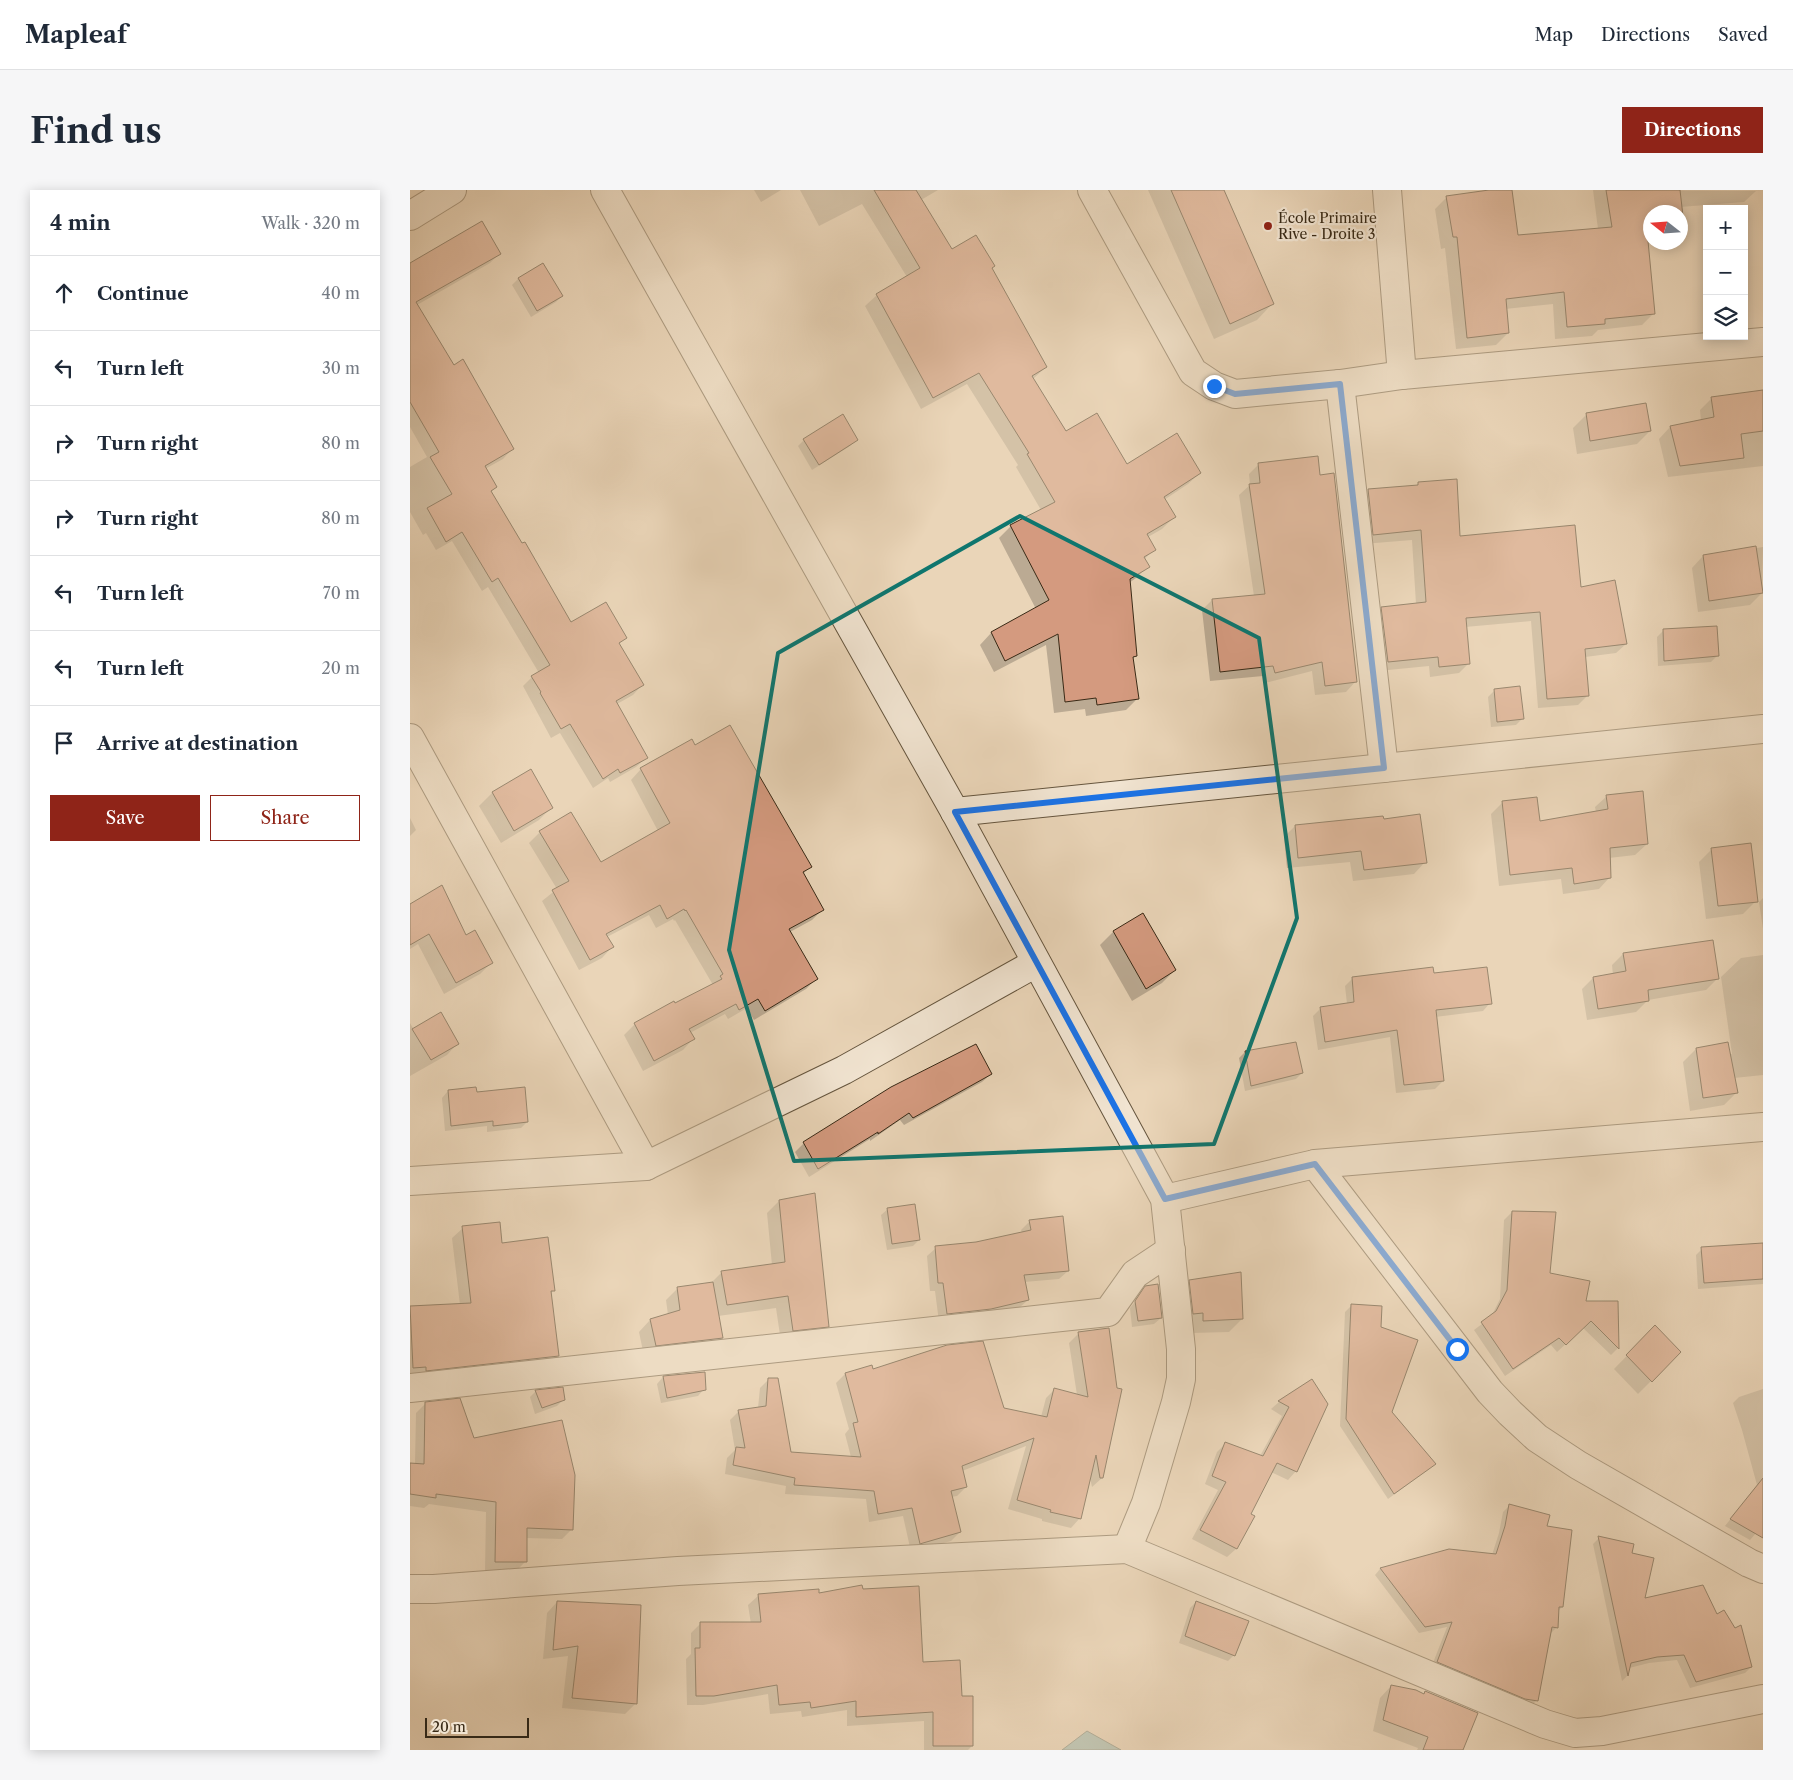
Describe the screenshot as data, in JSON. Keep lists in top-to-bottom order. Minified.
{"places":["École Primaire Rive - Droite 3"],"scale_bar":"20 m","north":"left","page":{"header":"Mapleaf","nav":["Map","Directions","Saved"],"buttons":["Directions",["Save","Share"]],"title":"Find us","heading":["4 min","Walk · 320 m"],"map_buttons":["+","−"],"list":[["Continue","40 m"],["Turn left","30 m"],["Turn right","80 m"],["Turn right","80 m"],["Turn left","70 m"],["Turn left","20 m"],"Arrive at destination"],"scale":"20 m"}}
